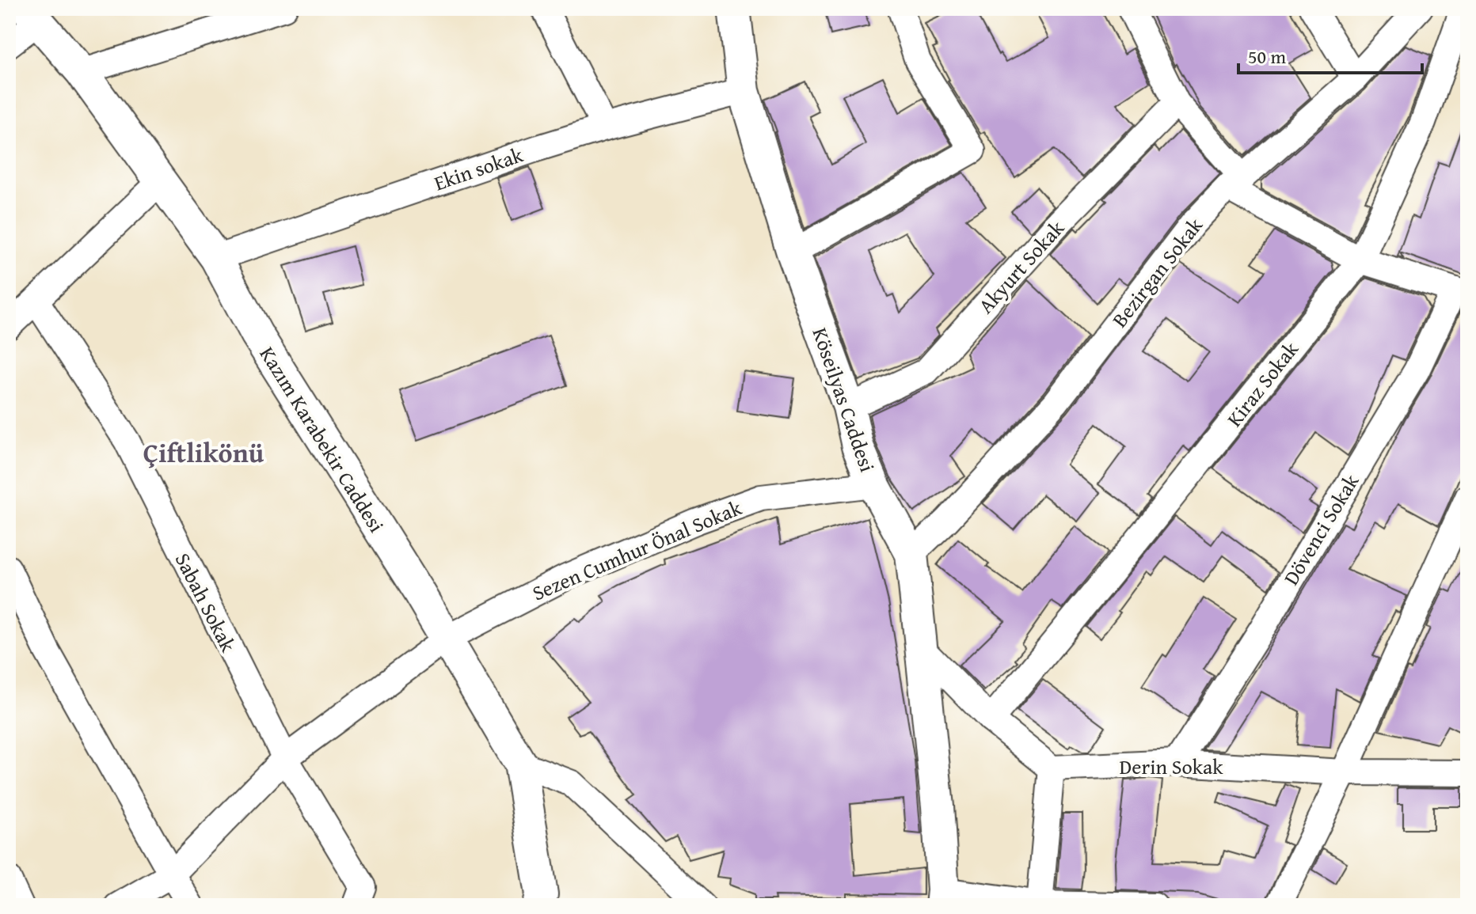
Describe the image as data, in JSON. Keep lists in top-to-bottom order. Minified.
{"streets":{"street":["Ekin sokak","Akyurt Sokak","Bezirgan Sokak","Kiraz Sokak","Köseilyas Caddesi","Kazım Karabekir Caddesi","Dövenci Sokak","Sezen Cumhur Önal Sokak","Sabah Sokak","Derin Sokak"]},"crossings":[["Ekin sokak","Köseilyas Caddesi"],["Ekin sokak","Kazım Karabekir Caddesi"],["Akyurt Sokak","Köseilyas Caddesi"],["Bezirgan Sokak","Köseilyas Caddesi"],["Köseilyas Caddesi","Sezen Cumhur Önal Sokak"],["Kazım Karabekir Caddesi","Sezen Cumhur Önal Sokak"],["Dövenci Sokak","Derin Sokak"],["Sezen Cumhur Önal Sokak","Sabah Sokak"]],"districts":["Çiftlikönü"],"scale_bar":"50 m"}
